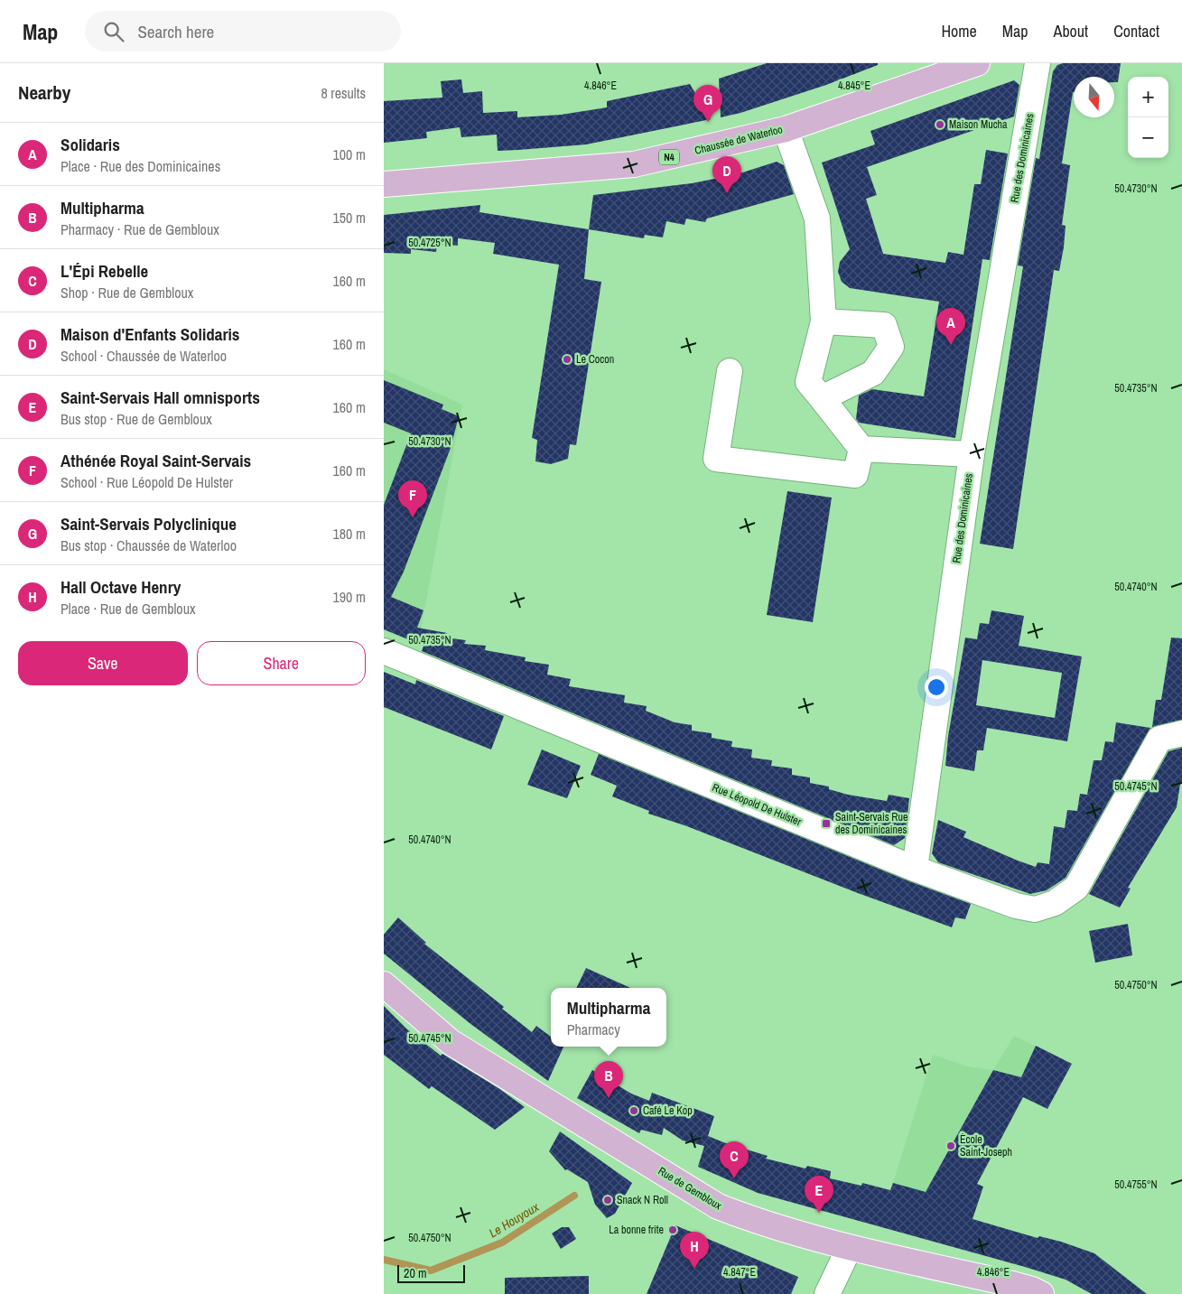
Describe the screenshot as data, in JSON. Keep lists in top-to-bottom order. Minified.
{"streets":{"main road":["Chaussée de Waterloo","N4","Rue de Gembloux"],"street":["Rue des Dominicaines","Rue Léopold De Hulster"]},"crossings":[["Rue des Dominicaines","Rue Léopold De Hulster"]],"water":["Le Houyoux"],"places":{"other":["Maison Mucha","Le Cocon","Café Le Kop","Ècole Saint-Joseph","Snack N Roll","La bonne frite"],"transit":["Saint-Servais Rue des Dominicaines"]},"scale_bar":"20 m","north":"bottom","page":{"header":"Map","search":"Search here","nav":["Home","Map","About","Contact"],"heading":["Nearby","8 results"],"map_buttons":["+","−"],"pins":["G","D","A","F","B","C","E","H"],"list":[{"mark":"A","name":"Solidaris","note":"Place · Rue des Dominicaines","value":"100 m"},{"mark":"B","name":"Multipharma","note":"Pharmacy · Rue de Gembloux","value":"150 m"},{"mark":"C","name":"L'Épi Rebelle","note":"Shop · Rue de Gembloux","value":"160 m"},{"mark":"D","name":"Maison d'Enfants Solidaris","note":"School · Chaussée de Waterloo","value":"160 m"},{"mark":"E","name":"Saint-Servais Hall omnisports","note":"Bus stop · Rue de Gembloux","value":"160 m"},{"mark":"F","name":"Athénée Royal Saint-Servais","note":"School · Rue Léopold De Hulster","value":"160 m"},{"mark":"G","name":"Saint-Servais Polyclinique","note":"Bus stop · Chaussée de Waterloo","value":"180 m"},{"mark":"H","name":"Hall Octave Henry","note":"Place · Rue de Gembloux","value":"190 m"}],"buttons":["Save","Share"],"popup":["Multipharma","Pharmacy"],"scale":"20 m"},"coordinates":["4.846°E","4.845°E","50.4730°N","50.4725°N","50.4735°N","50.4740°N","50.4745°N","50.4750°N","50.4755°N","4.847°E"]}
